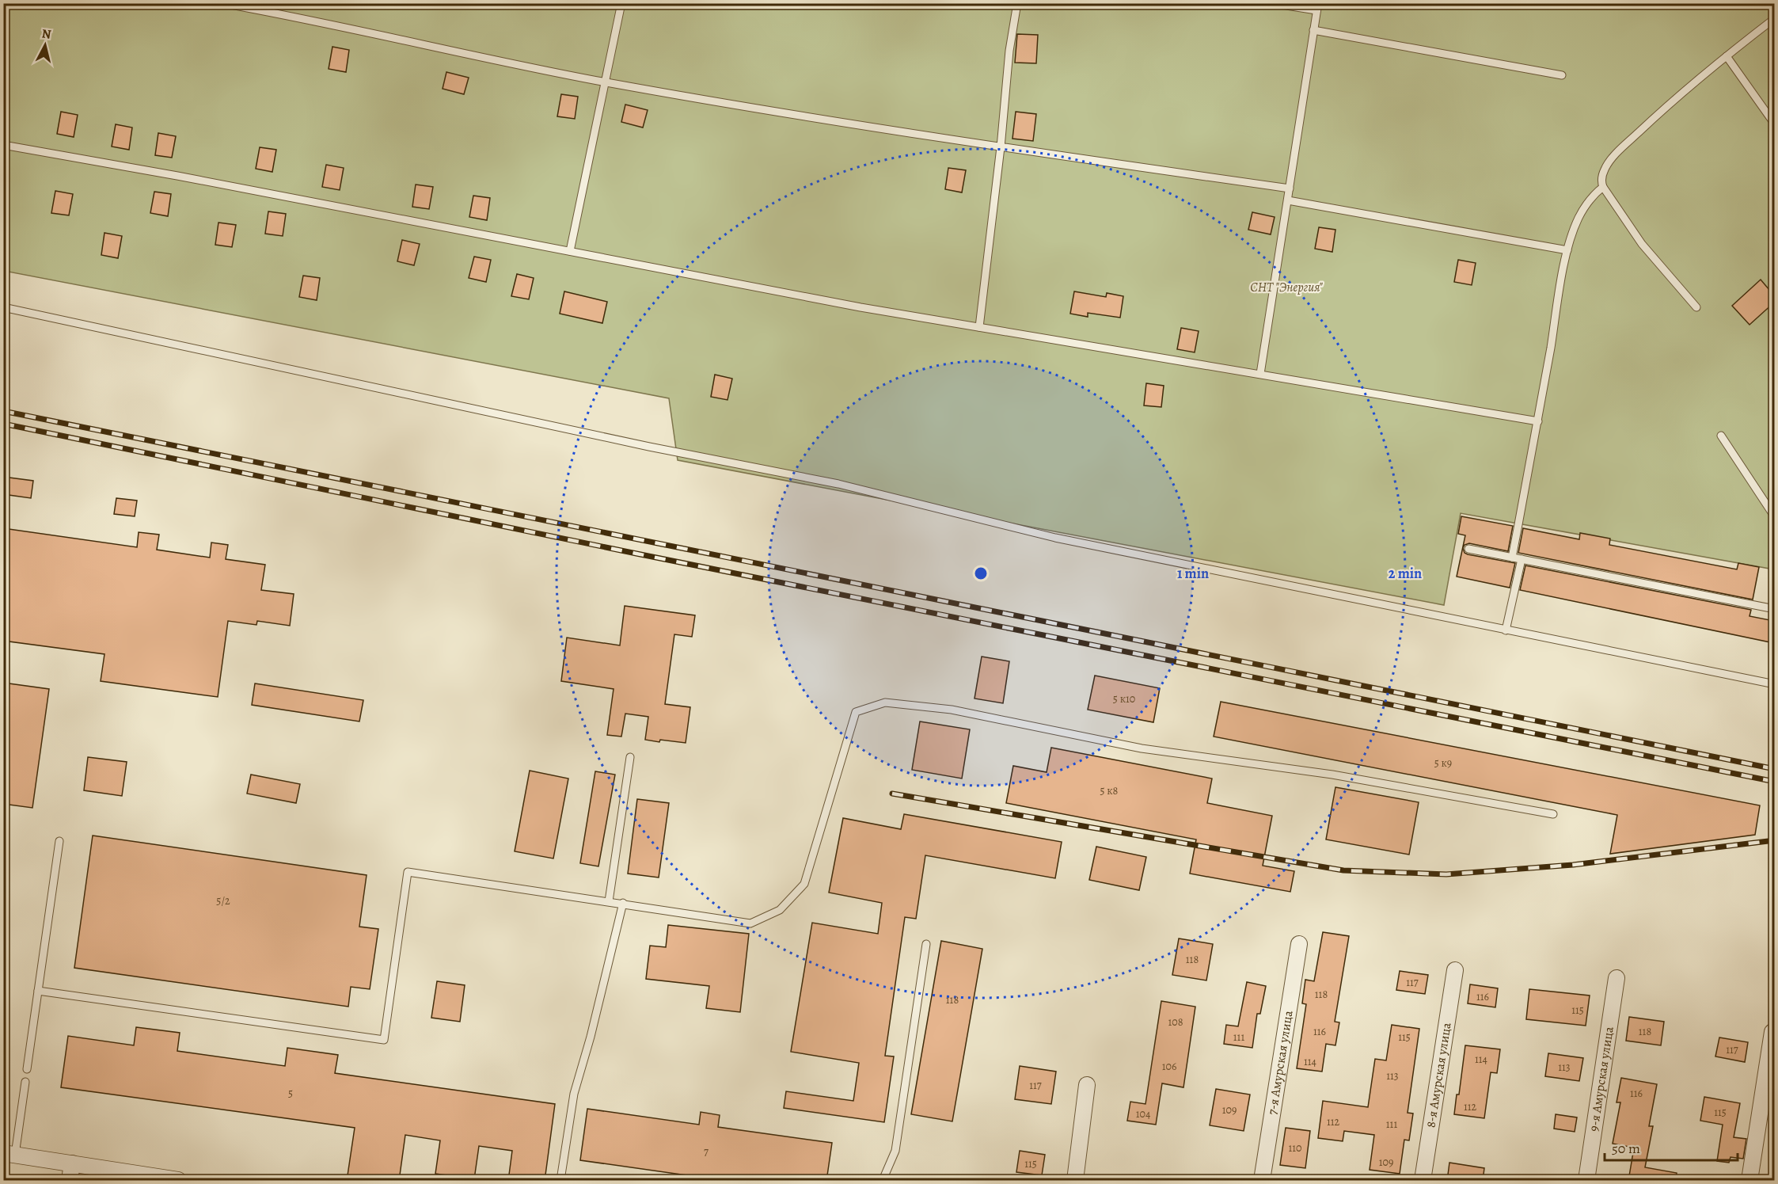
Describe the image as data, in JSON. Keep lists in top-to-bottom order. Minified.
{"streets":{"street":["7-я Амурская улица","8-я Амурская улица","9-я Амурская улица"]},"parks":["СНТ \"Энергия\""],"house_numbers":["5 к10","5 к9","5 к8","5/2","118","117","118","116","118","115","108","116","118","111","115","117","114","114","106","113","113","117","5","116","112","109","115","104","112","111","110","7","109","115"],"scale_bar":"50 m","north":"top","rings":["1 min","2 min"]}
